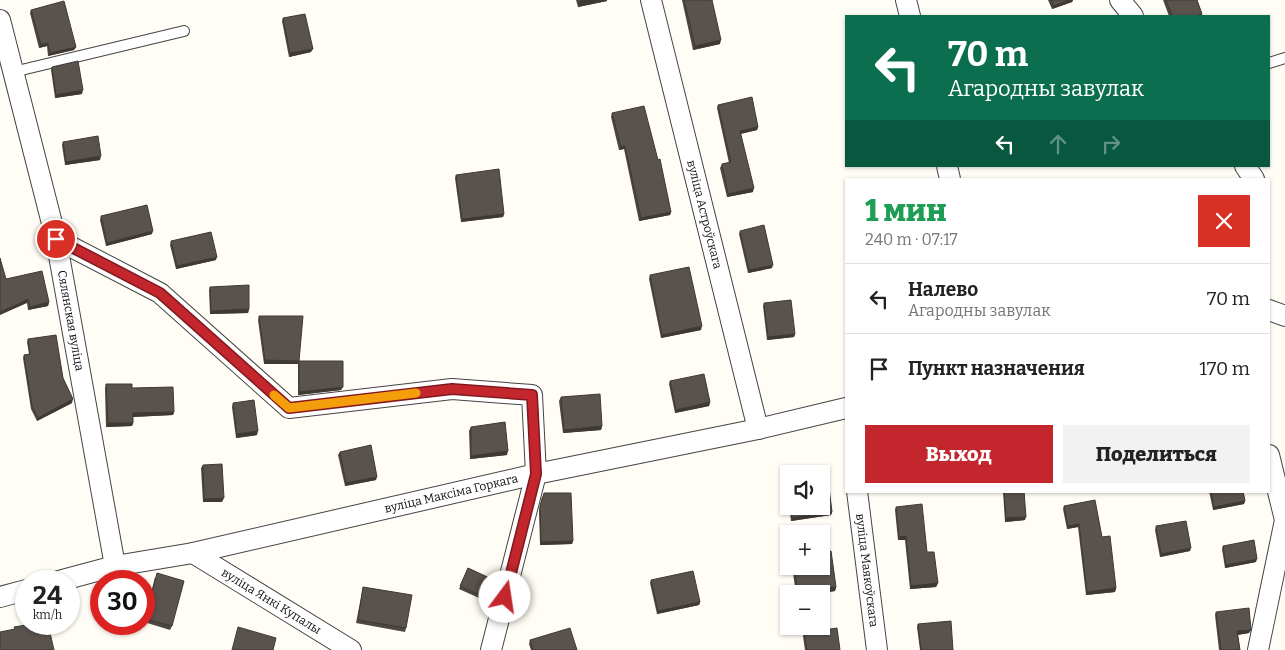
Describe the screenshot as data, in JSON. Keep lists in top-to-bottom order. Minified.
{"streets":{"street":["вуліца Астроўскага","Сялянская вуліца","вуліца Максіма Горкага","вуліца Маякоўскага","вуліца Янкі Купалы"]},"crossings":[["вуліца Астроўскага","вуліца Максіма Горкага"],["Сялянская вуліца","вуліца Максіма Горкага"],["вуліца Максіма Горкага","вуліца Янкі Купалы"]],"page":{"turn":["70 m","Агародны завулак"],"heading":["1 мин","240 m · 07:17"],"list":[{"name":"Налево","note":"Агародны завулак","value":"70 m"},{"name":"Пункт назначения","value":"170 m"}],"buttons":["Выход","Поделиться"],"map_buttons":["+","−"],"speed":"24 km/h","limit":"30"}}
